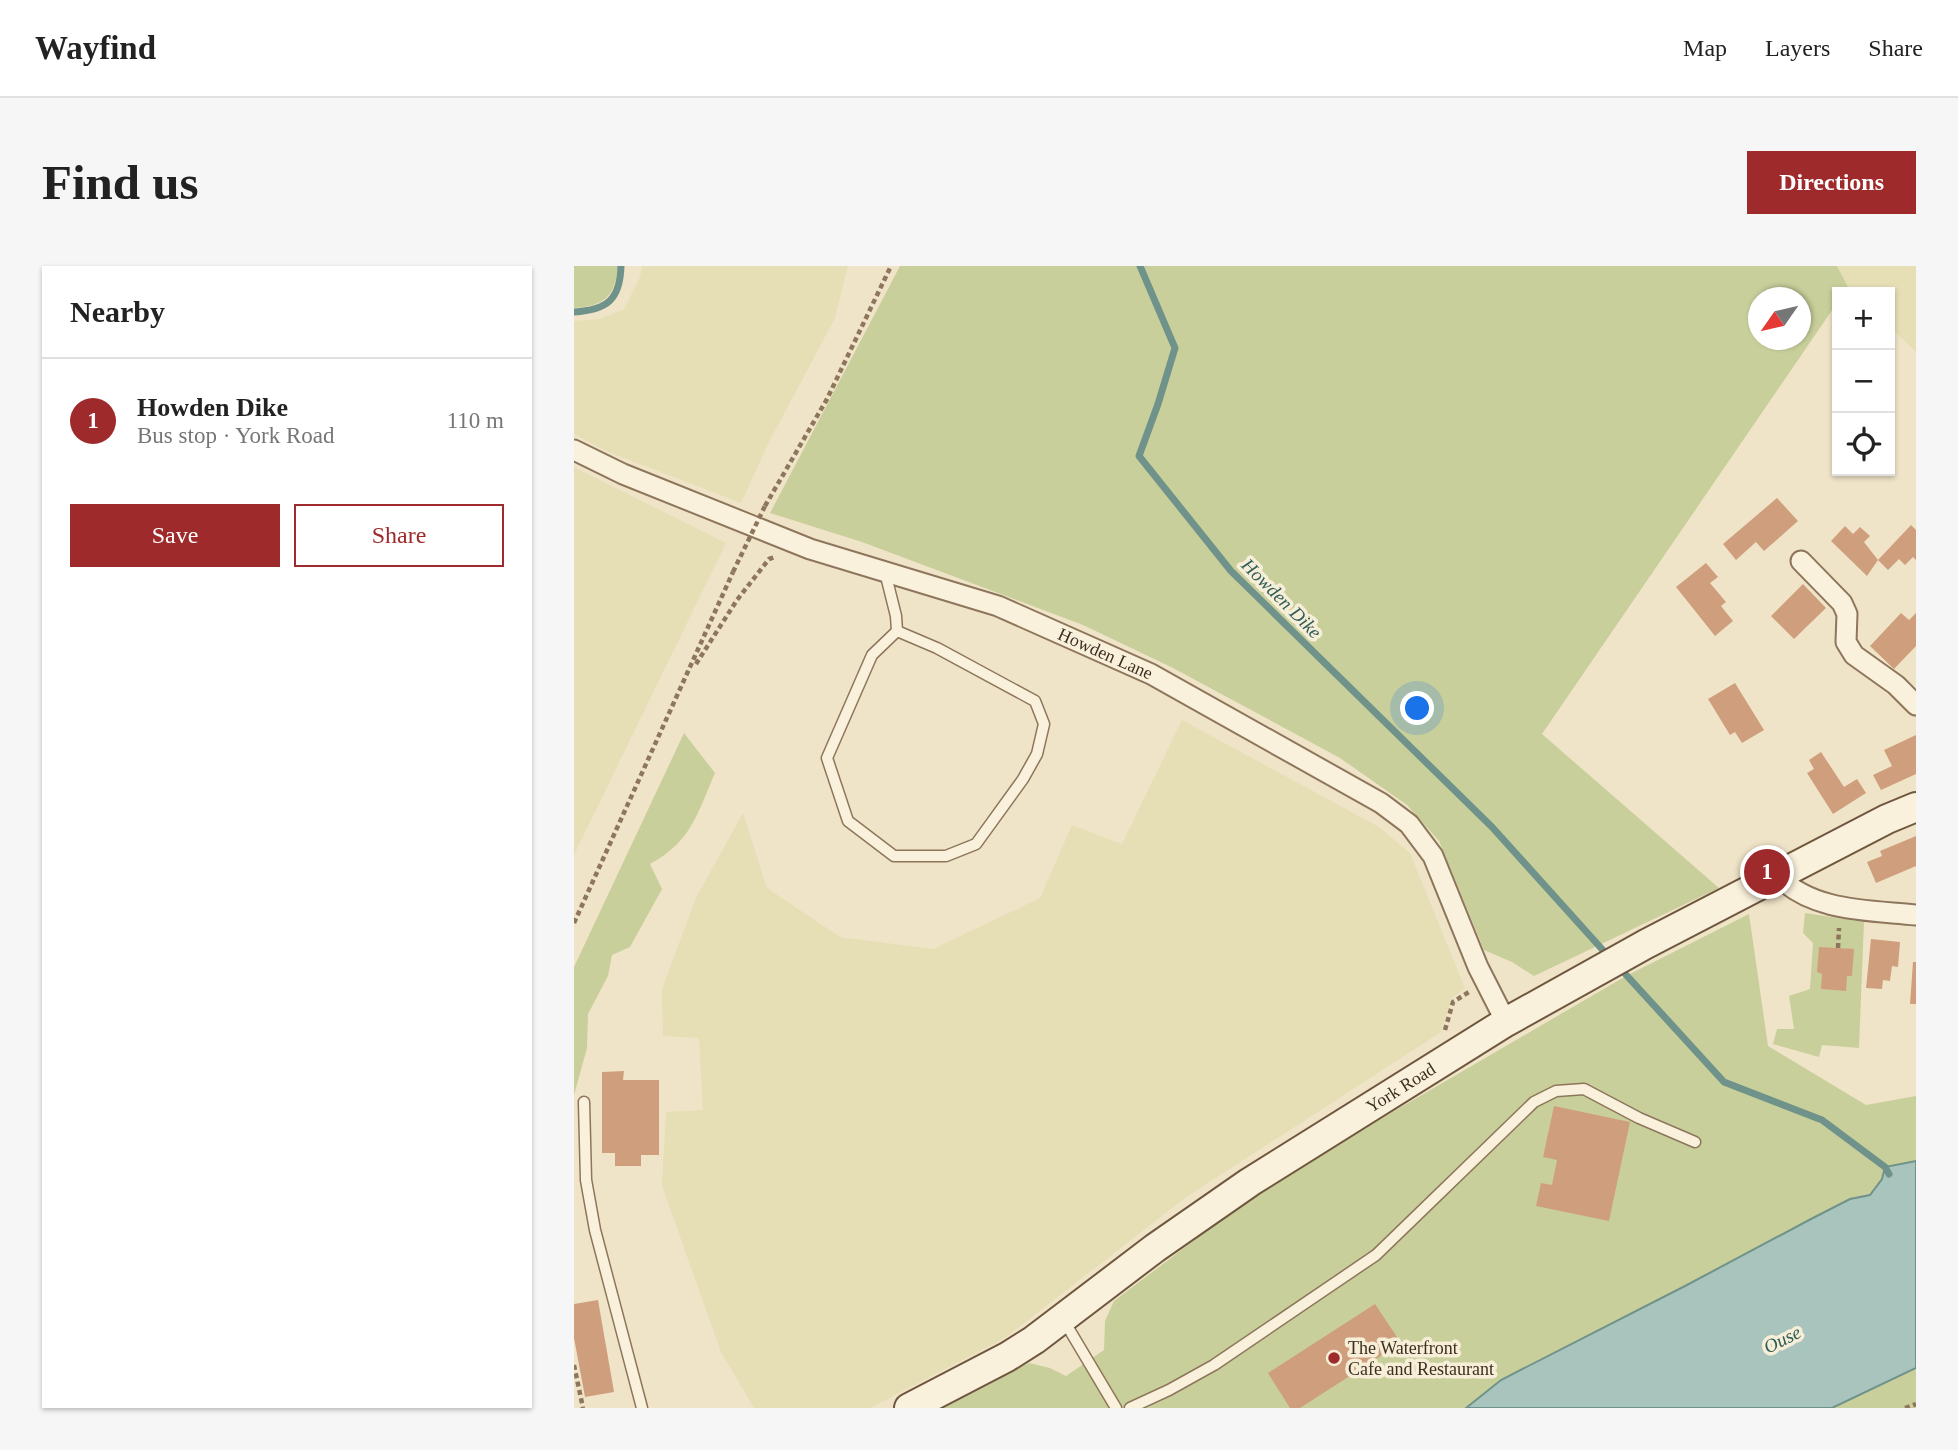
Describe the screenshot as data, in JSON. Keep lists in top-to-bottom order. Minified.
{"streets":{"main road":["York Road"],"street":["Howden Lane"]},"crossings":[["Howden Lane","York Road"]],"water":["Howden Dike","Ouse"],"places":["The Waterfront Cafe and Restaurant"],"north":"bottom left","page":{"header":"Wayfind","nav":["Map","Layers","Share"],"buttons":["Directions",["Save","Share"]],"title":"Find us","heading":"Nearby","map_buttons":["+","−"],"list":[{"mark":"1","name":"Howden Dike","note":"Bus stop · York Road","value":"110 m"}],"pins":"1"}}
